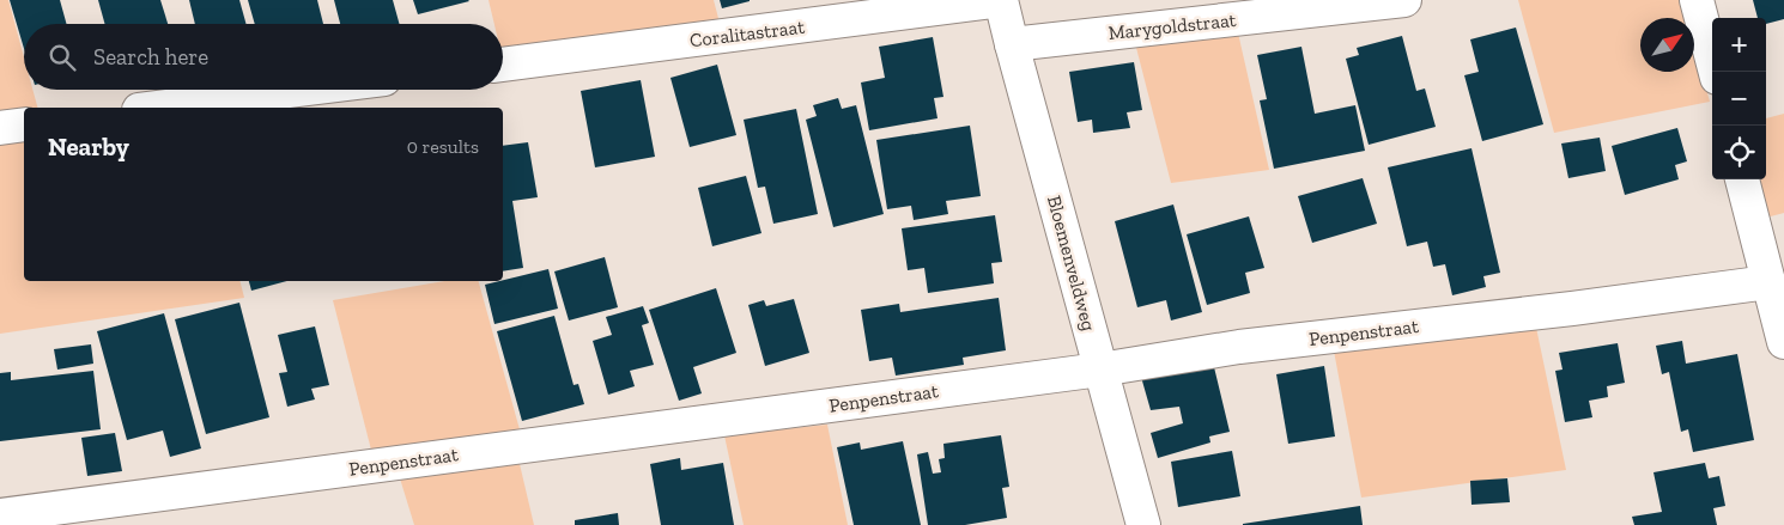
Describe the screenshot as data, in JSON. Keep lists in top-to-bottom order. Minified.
{"streets":{"street":["Marygoldstraat","Coralitastraat","Bloemenveldweg","Penpenstraat"]},"crossings":[["Marygoldstraat","Bloemenveldweg"],["Coralitastraat","Bloemenveldweg"],["Bloemenveldweg","Penpenstraat"]],"north":"top right","page":{"map_buttons":["+","−"],"search":"Search here","heading":["Nearby","0 results"]}}
